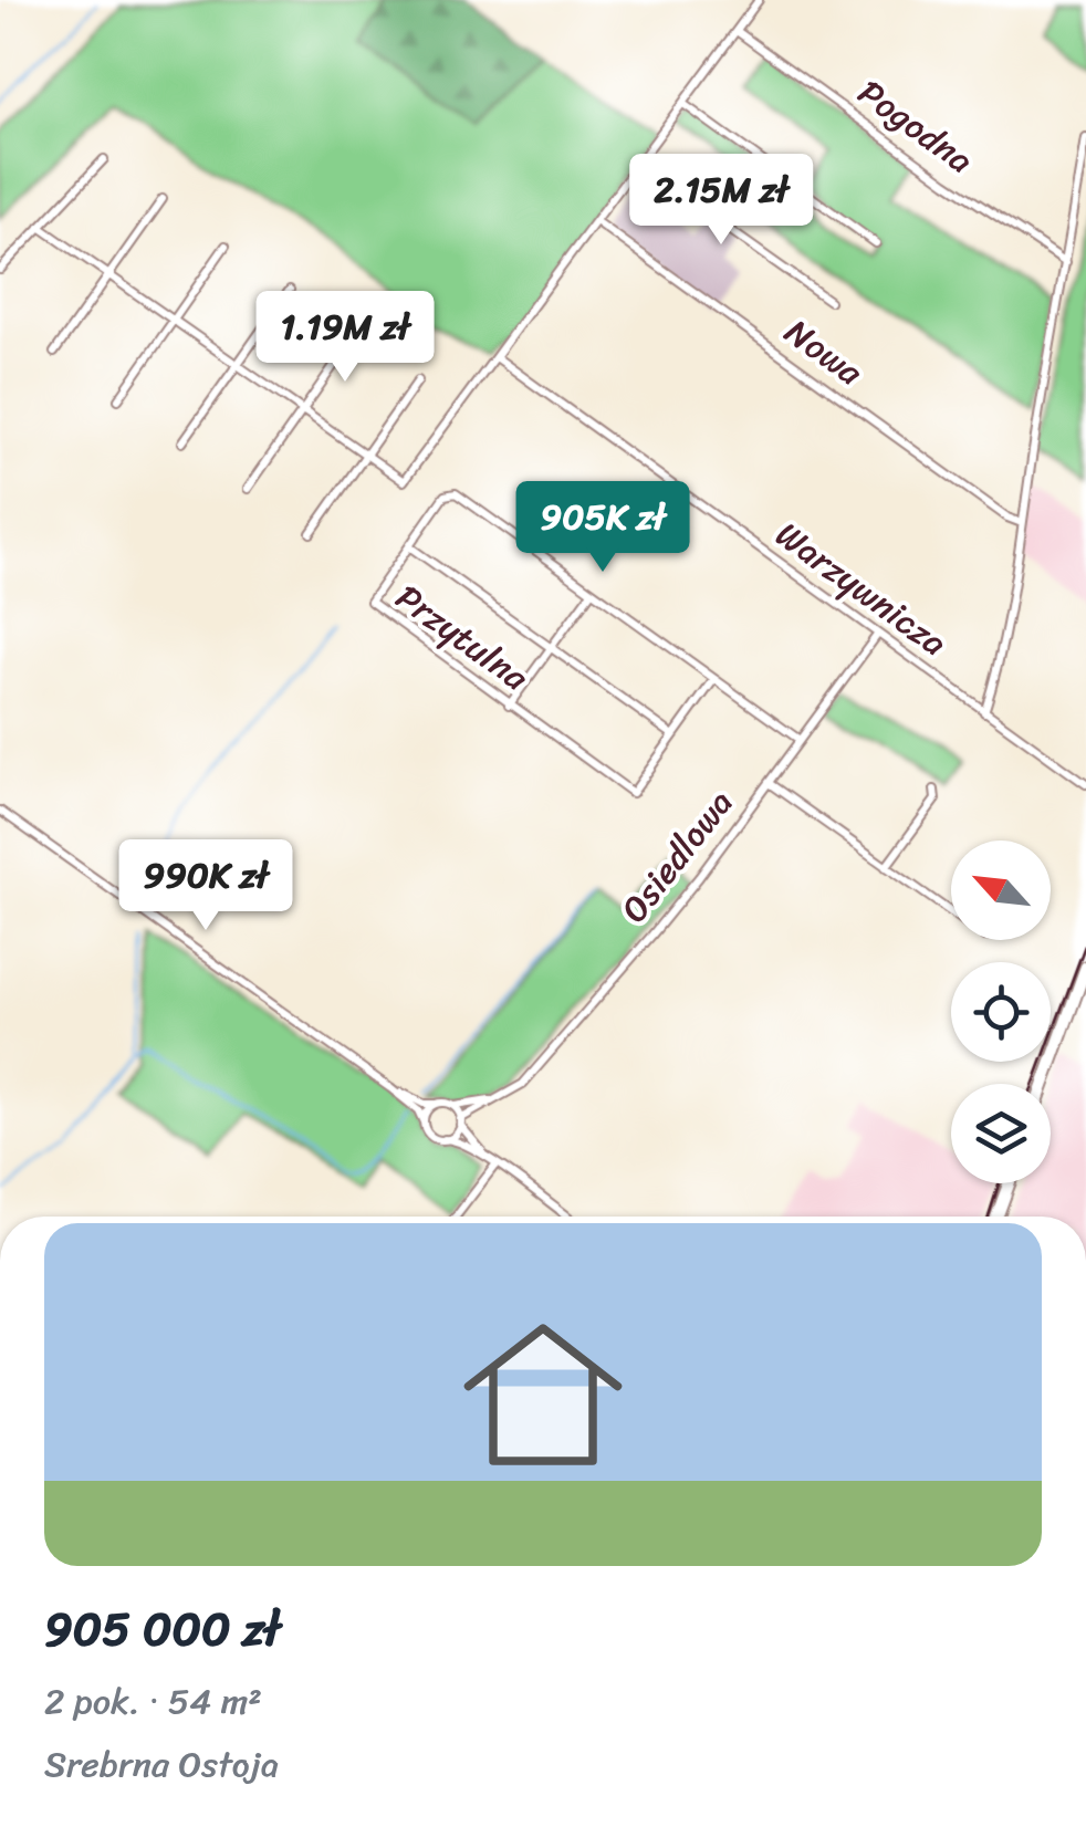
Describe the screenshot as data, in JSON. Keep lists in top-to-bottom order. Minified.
{"streets":{"street":["Pogodna","Nowa","Warzywnicza","Przytulna","Osiedlowa"]},"crossings":[["Warzywnicza","Osiedlowa"]],"north":"top left","page":{"price":["2.15M zł","1.19M zł","905K zł","990K zł"],"list":[{"name":"905 000 zł","note":"2 pok. · 54 m² · Srebrna Ostoja"}]}}
